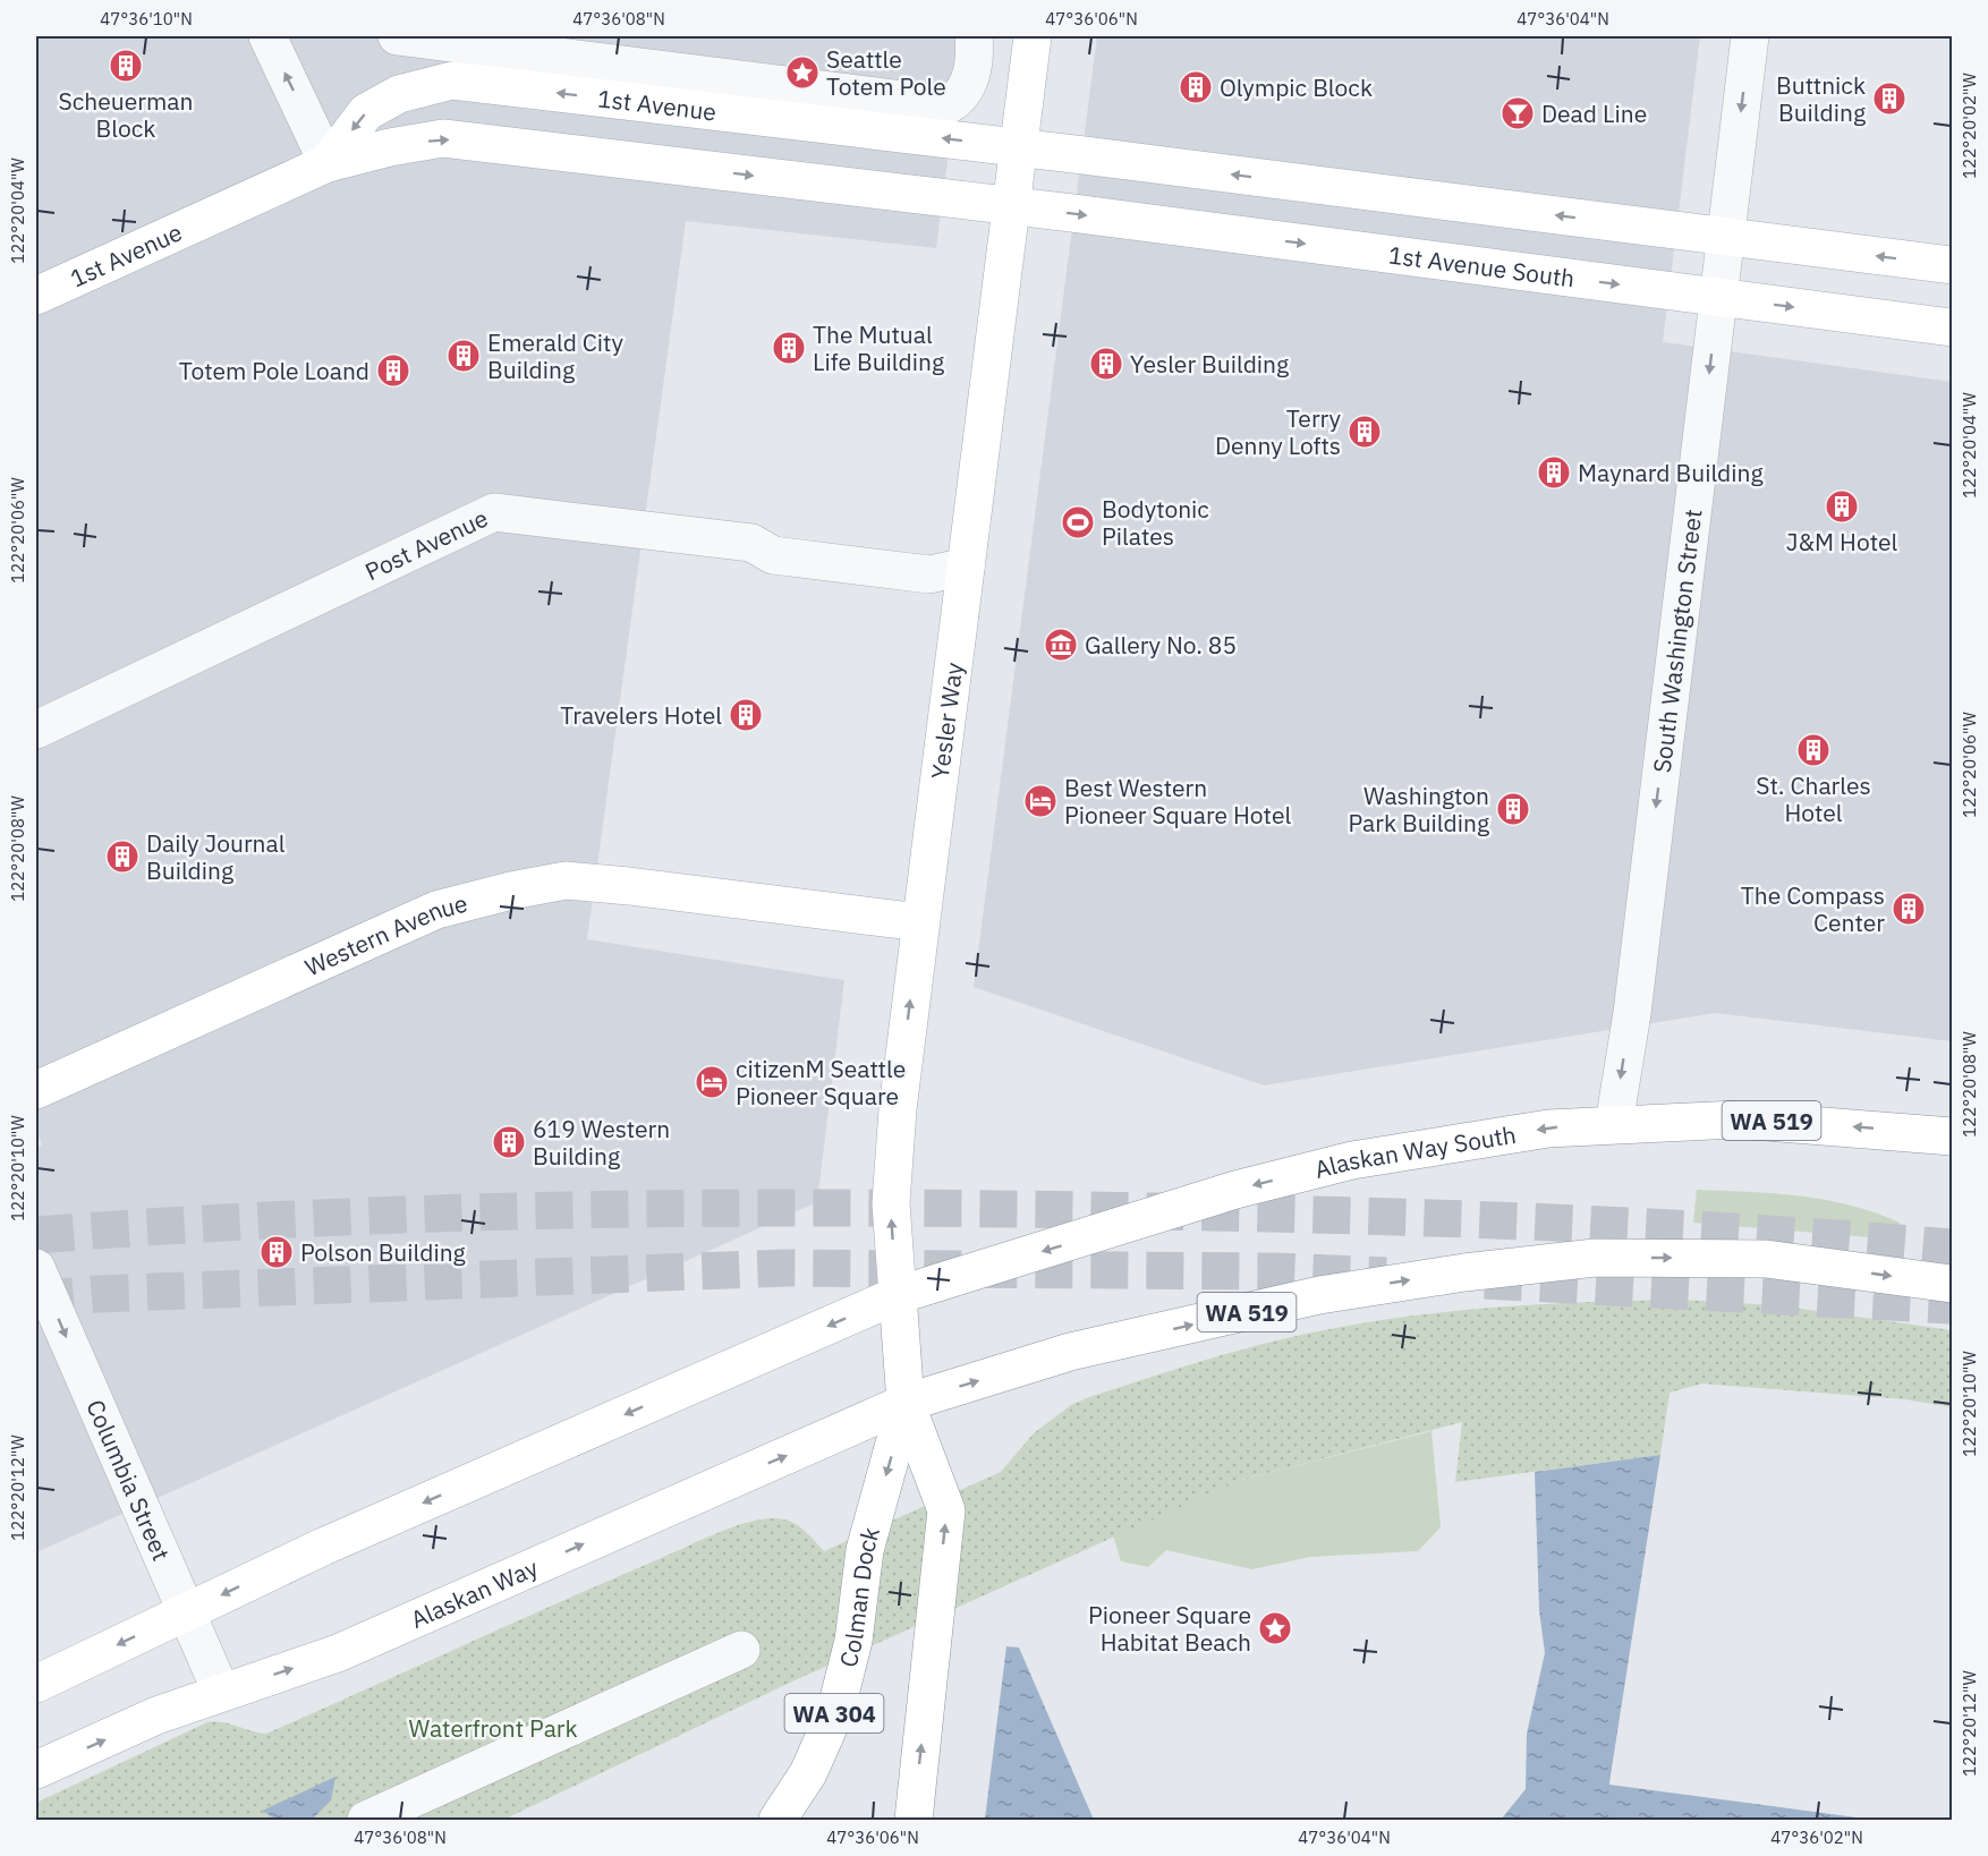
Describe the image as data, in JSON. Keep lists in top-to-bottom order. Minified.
{"streets":{"main road":["1st Avenue","1st Avenue South","Yesler Way","Western Avenue","WA 519","Alaskan Way South","Alaskan Way","Colman Dock","WA 304"],"street":["Post Avenue","South Washington Street","Columbia Street"]},"crossings":[["1st Avenue","1st Avenue South"],["1st Avenue","Yesler Way"],["1st Avenue South","South Washington Street"],["1st Avenue South","Yesler Way"],["Post Avenue","Yesler Way"],["South Washington Street","Alaskan Way South"],["Yesler Way","Western Avenue"],["Yesler Way","Alaskan Way South"],["Yesler Way","Colman Dock"],["WA 519","Alaskan Way"],["WA 519","Colman Dock"],["Alaskan Way South","Colman Dock"],["Columbia Street","Alaskan Way"],["Alaskan Way","Colman Dock"]],"one_way":["South Washington Street","Columbia Street"],"parks":["Waterfront Park"],"places":{"building":["Scheuerman Block","Olympic Block","Buttnick Building","The Mutual Life Building","Emerald City Building","Yesler Building","Totem Pole Loand","Terry Denny Lofts","Maynard Building","J&M Hotel","Travelers Hotel","St. Charles Hotel","Washington Park Building","Daily Journal Building","The Compass Center","619 Western Building","Polson Building"],"place":["Seattle Totem Pole","Pioneer Square Habitat Beach"],"bar":["Dead Line"],"sports":["Bodytonic Pilates"],"museum":["Gallery No. 85"],"hotel":["Best Western Pioneer Square Hotel","citizenM Seattle Pioneer Square"]},"coordinates":["47°36'10\"N","47°36'08\"N","47°36'06\"N","47°36'04\"N","122°20'02\"W","122°20'04\"W","122°20'06\"W","122°20'08\"W","122°20'10\"W","122°20'12\"W","47°36'02\"N"]}
